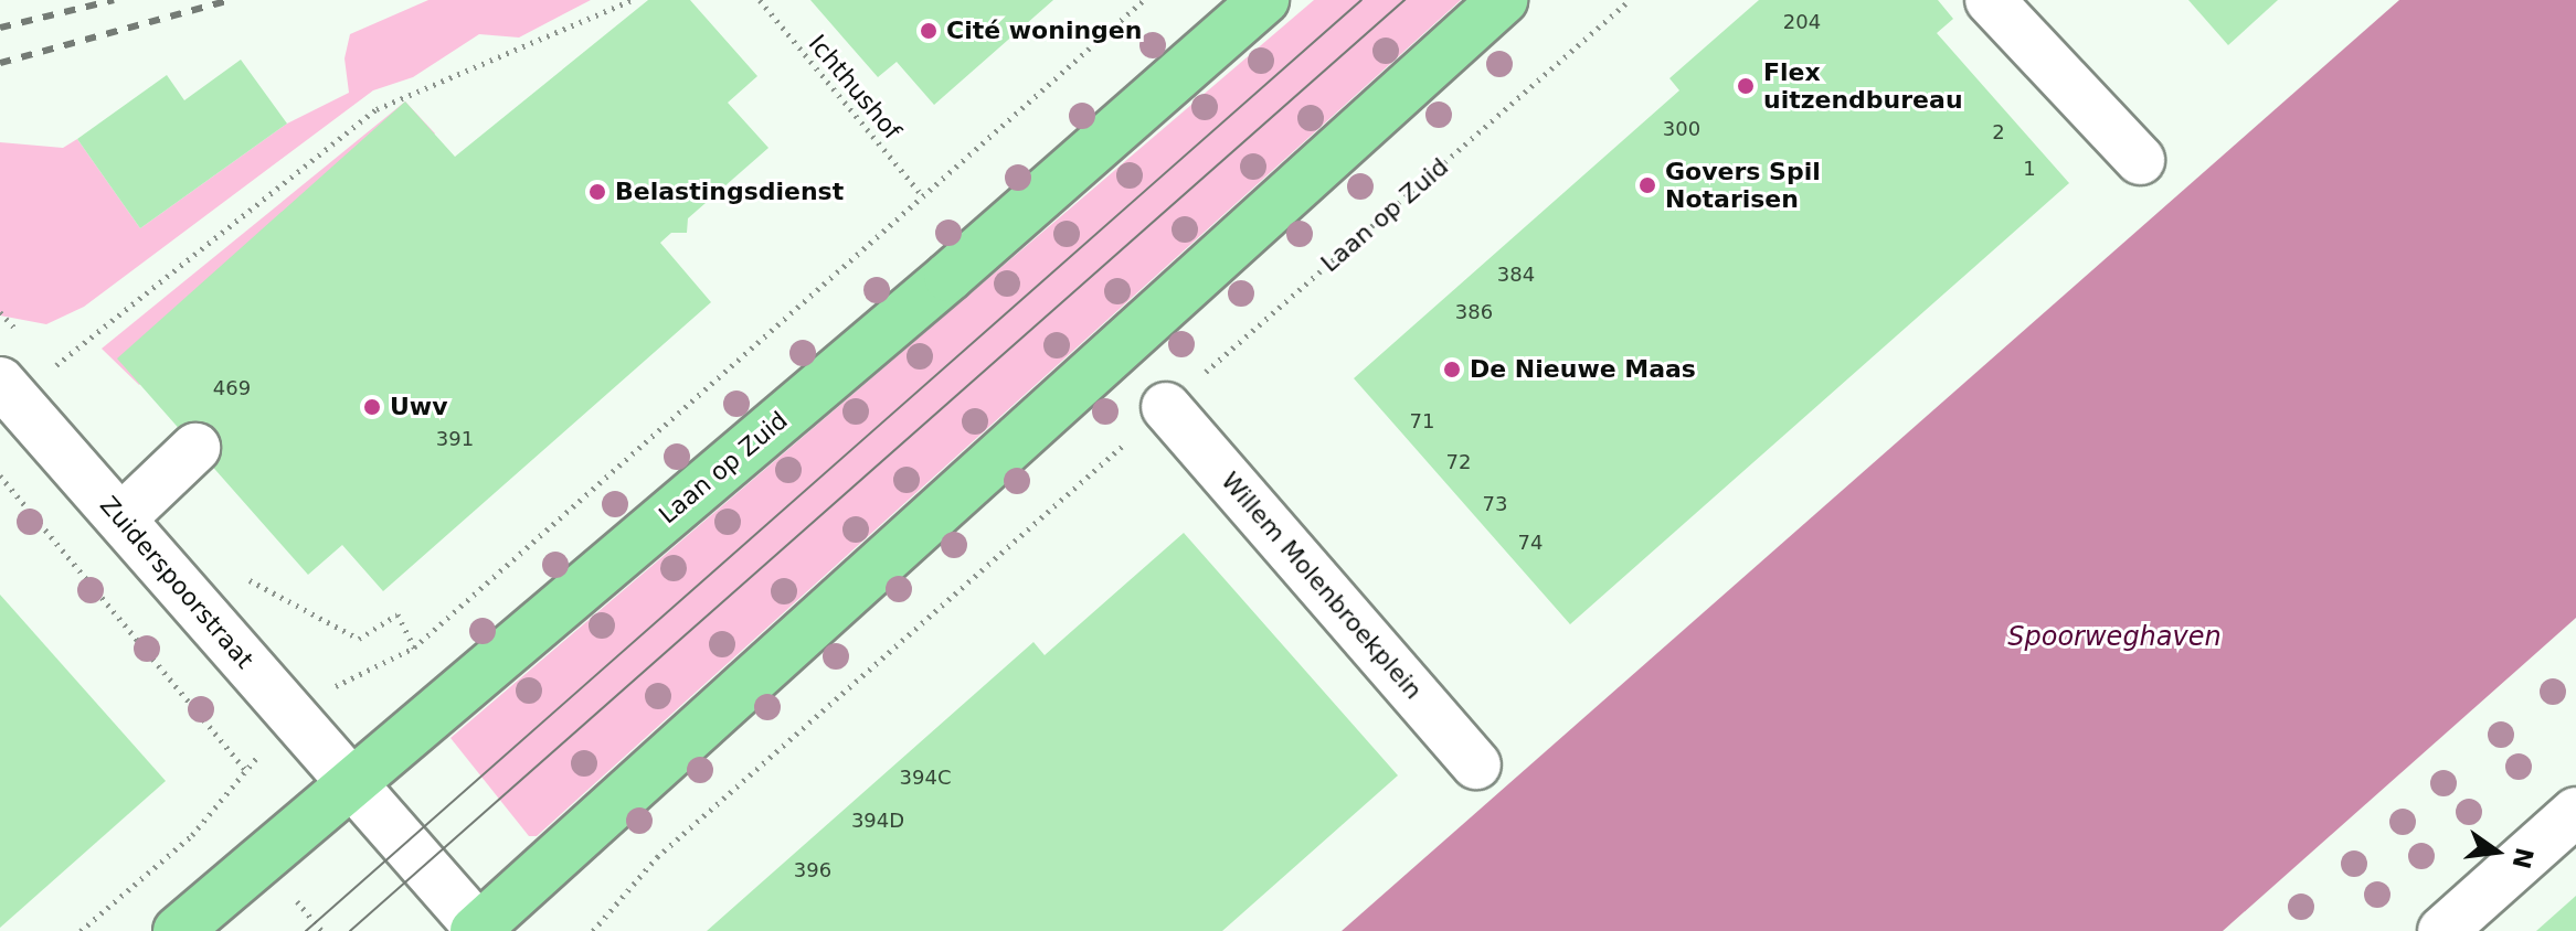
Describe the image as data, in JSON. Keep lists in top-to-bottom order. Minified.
{"streets":{"main road":["Laan op Zuid"],"street":["Zuiderspoorstraat","Willem Molenbroekplein"],"path":["Ichthushof"]},"crossings":[["Laan op Zuid","Zuiderspoorstraat"],["Laan op Zuid","Willem Molenbroekplein"]],"water":["Spoorweghaven"],"places":["Cité woningen","Flex uitzendbureau","Govers Spil Notarisen","Belastingsdienst","De Nieuwe Maas","Uwv"],"house_numbers":["204","300","2","1","384","386","469","71","391","72","73","74","394C","394D","396"],"north":"right"}
